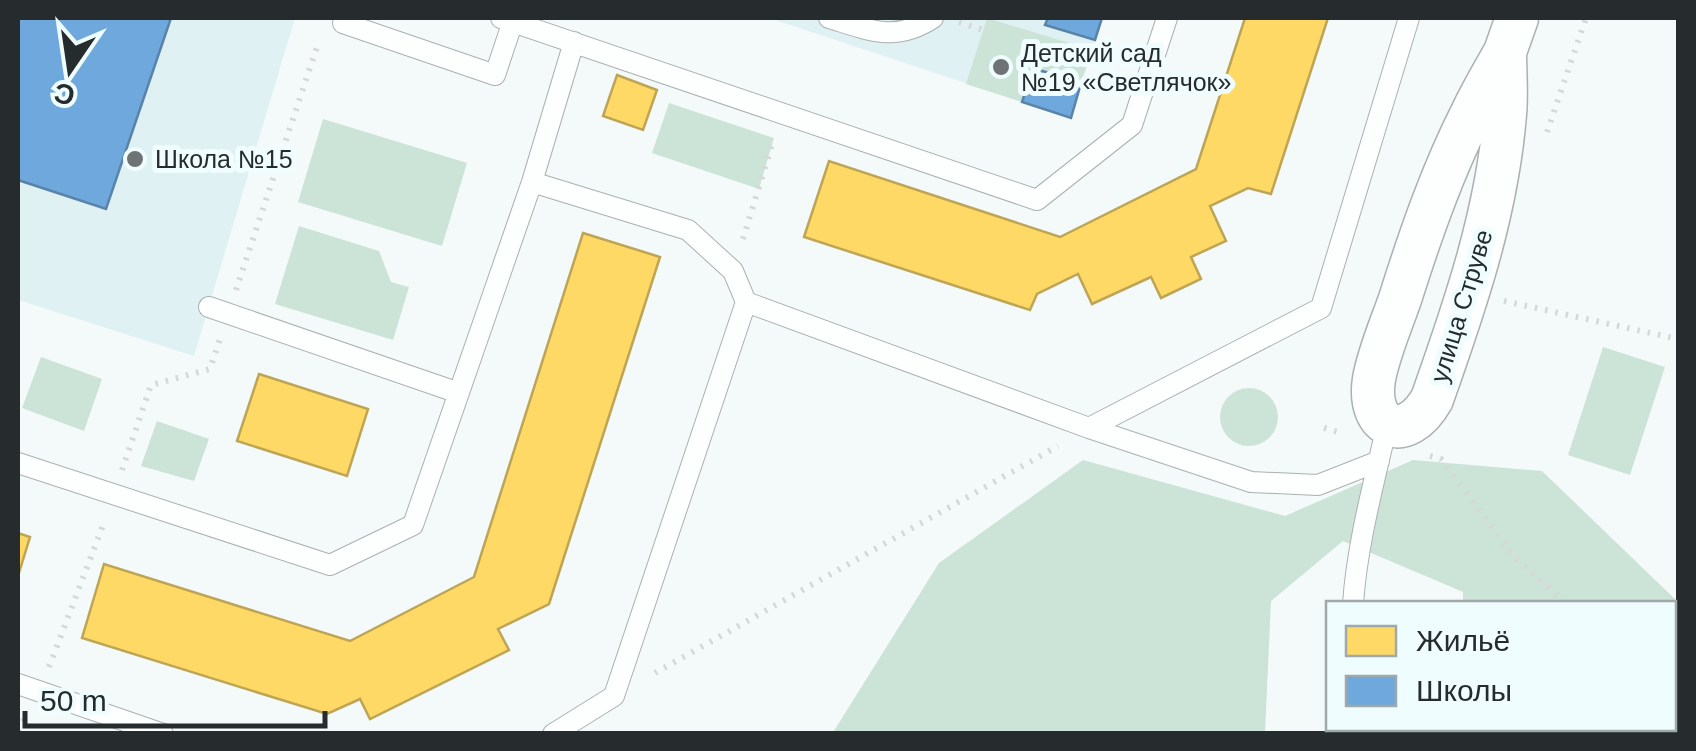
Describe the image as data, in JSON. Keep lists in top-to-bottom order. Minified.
{"streets":{"street":["улица Струве"]},"places":["Детский сад №19 «Светлячок»","Школа №15"],"legend":["Жильё","Школы"],"scale_bar":"50 m","north":"bottom"}
